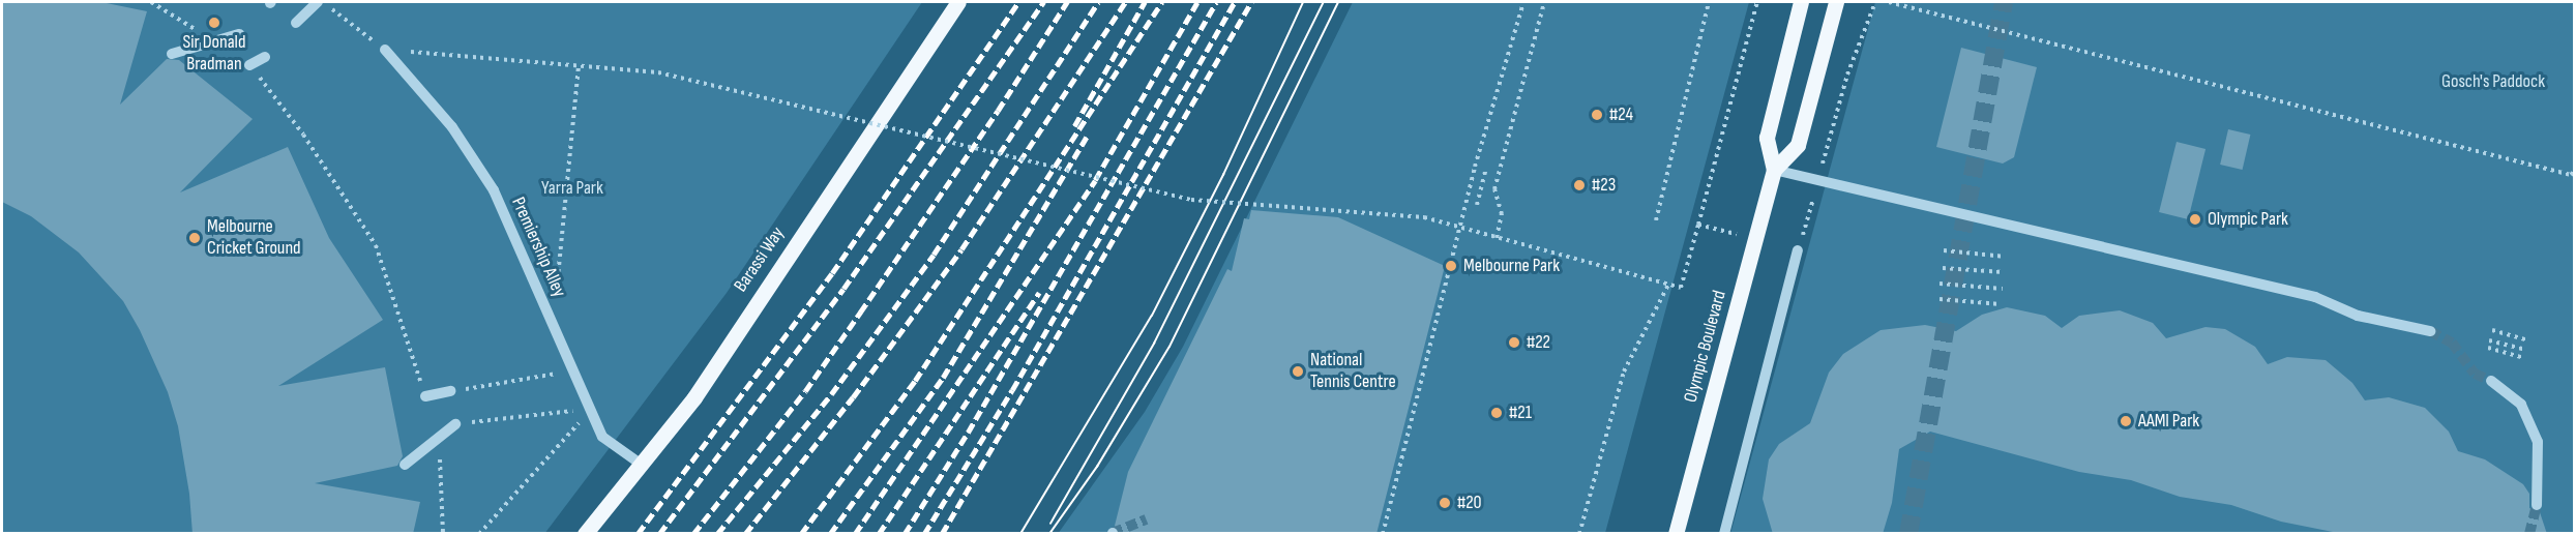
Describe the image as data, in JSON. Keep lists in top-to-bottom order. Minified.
{"streets":{"main road":["Barassi Way","Olympic Boulevard"],"street":["Premiership Alley"]},"crossings":[["Premiership Alley","Barassi Way"]],"parks":["Gosch's Paddock","Yarra Park"],"places":["Sir Donald Bradman","#24","#23","Olympic Park","Melbourne Cricket Ground","Melbourne Park","#22","National Tennis Centre","#21","AAMI Park","#20"]}
